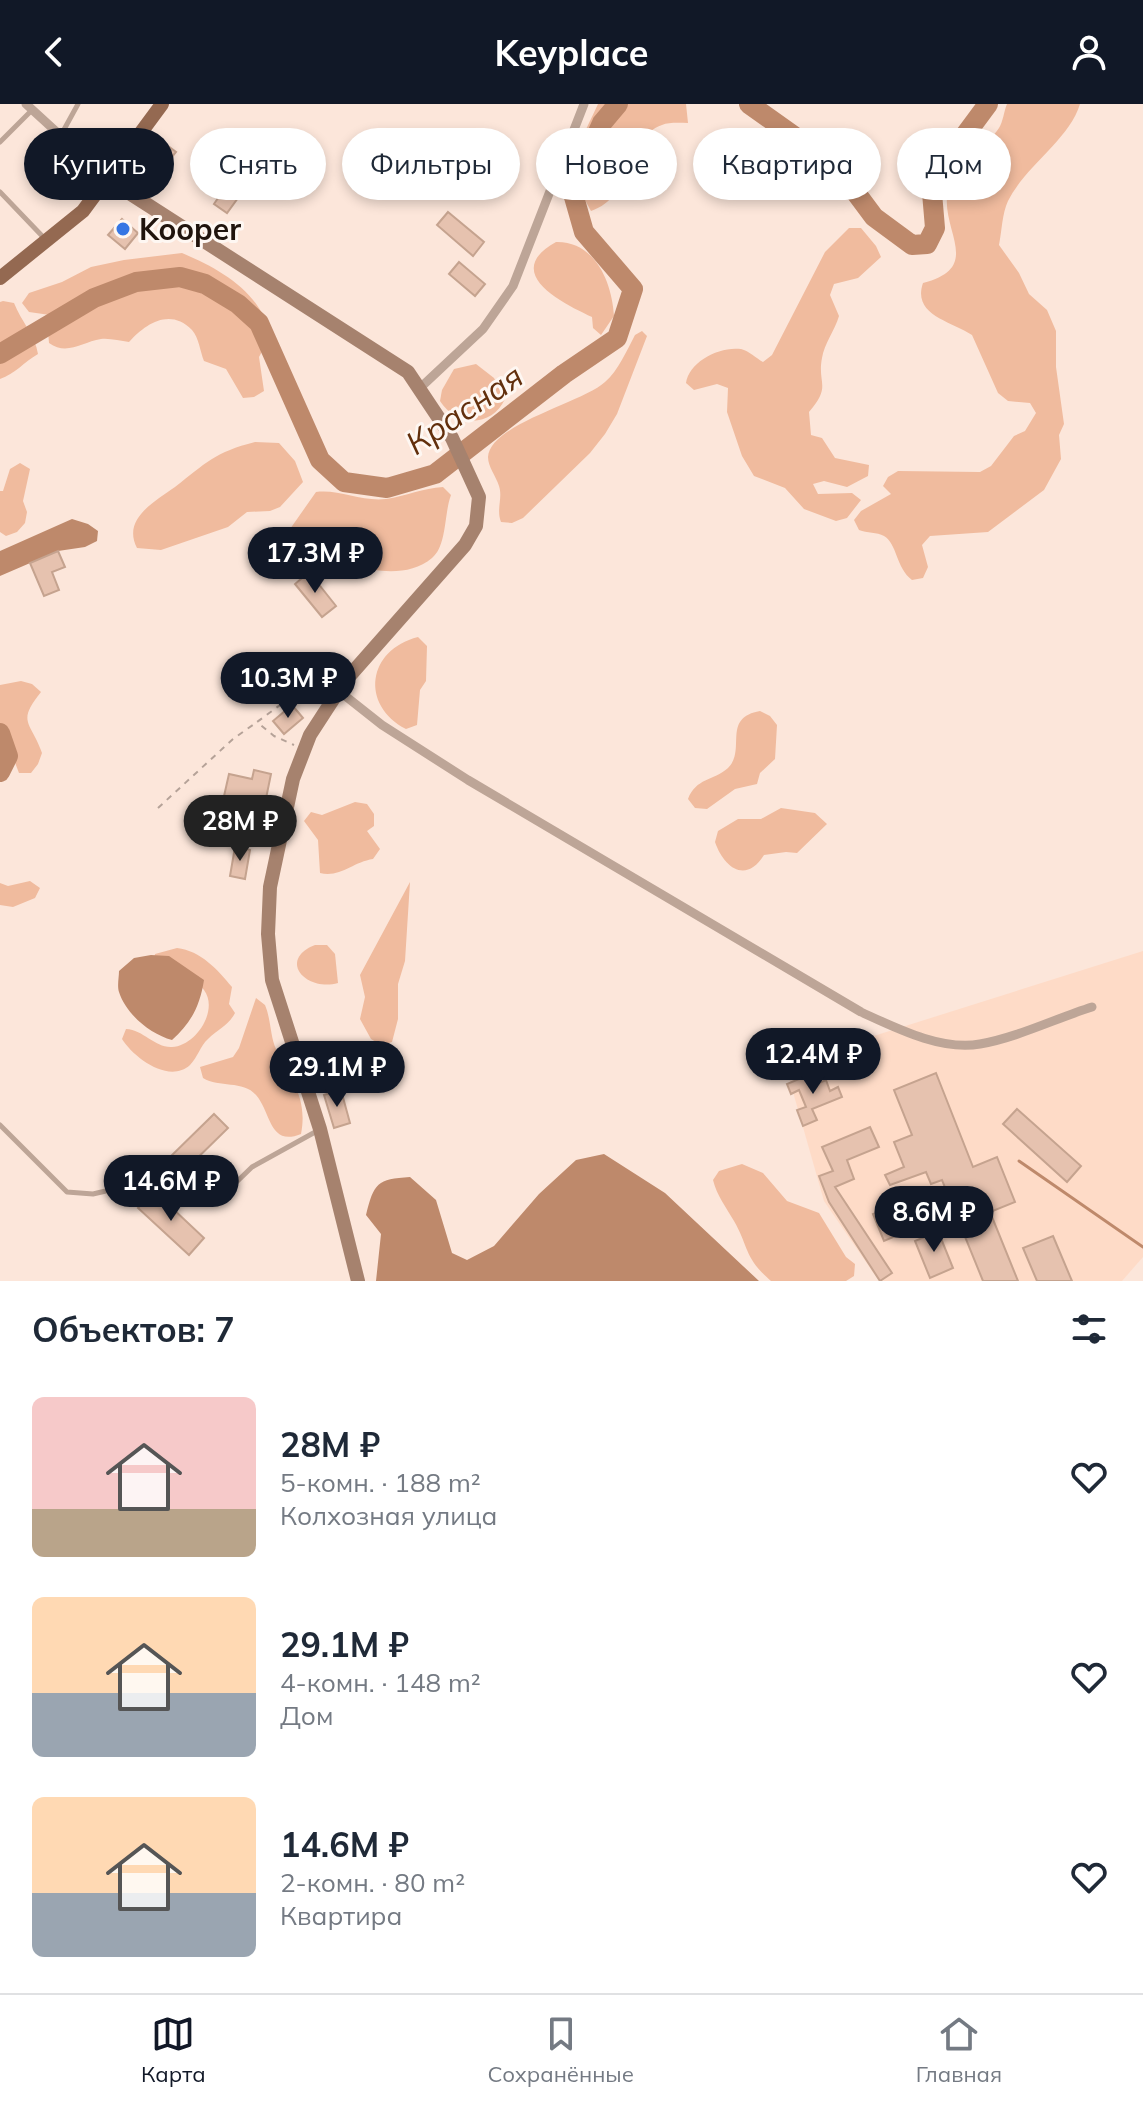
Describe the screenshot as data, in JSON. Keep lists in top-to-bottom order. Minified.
{"water":["Красная"],"places":["Kooper"],"page":{"header":"Keyplace","chip":["Купить","Снять","Фильтры","Новое","Квартира","Дом"],"price":["17.3M ₽","10.3M ₽","28M ₽","12.4M ₽","29.1M ₽","14.6M ₽","8.6M ₽"],"heading":"Объектов: 7","list":[{"name":"28M ₽","note":"5-комн. · 188 m² · Колхозная улица"},{"name":"29.1M ₽","note":"4-комн. · 148 m² · Дом"},{"name":"14.6M ₽","note":"2-комн. · 80 m² · Квартира"}],"tabs":["Карта","Сохранённые","Главная"]}}
